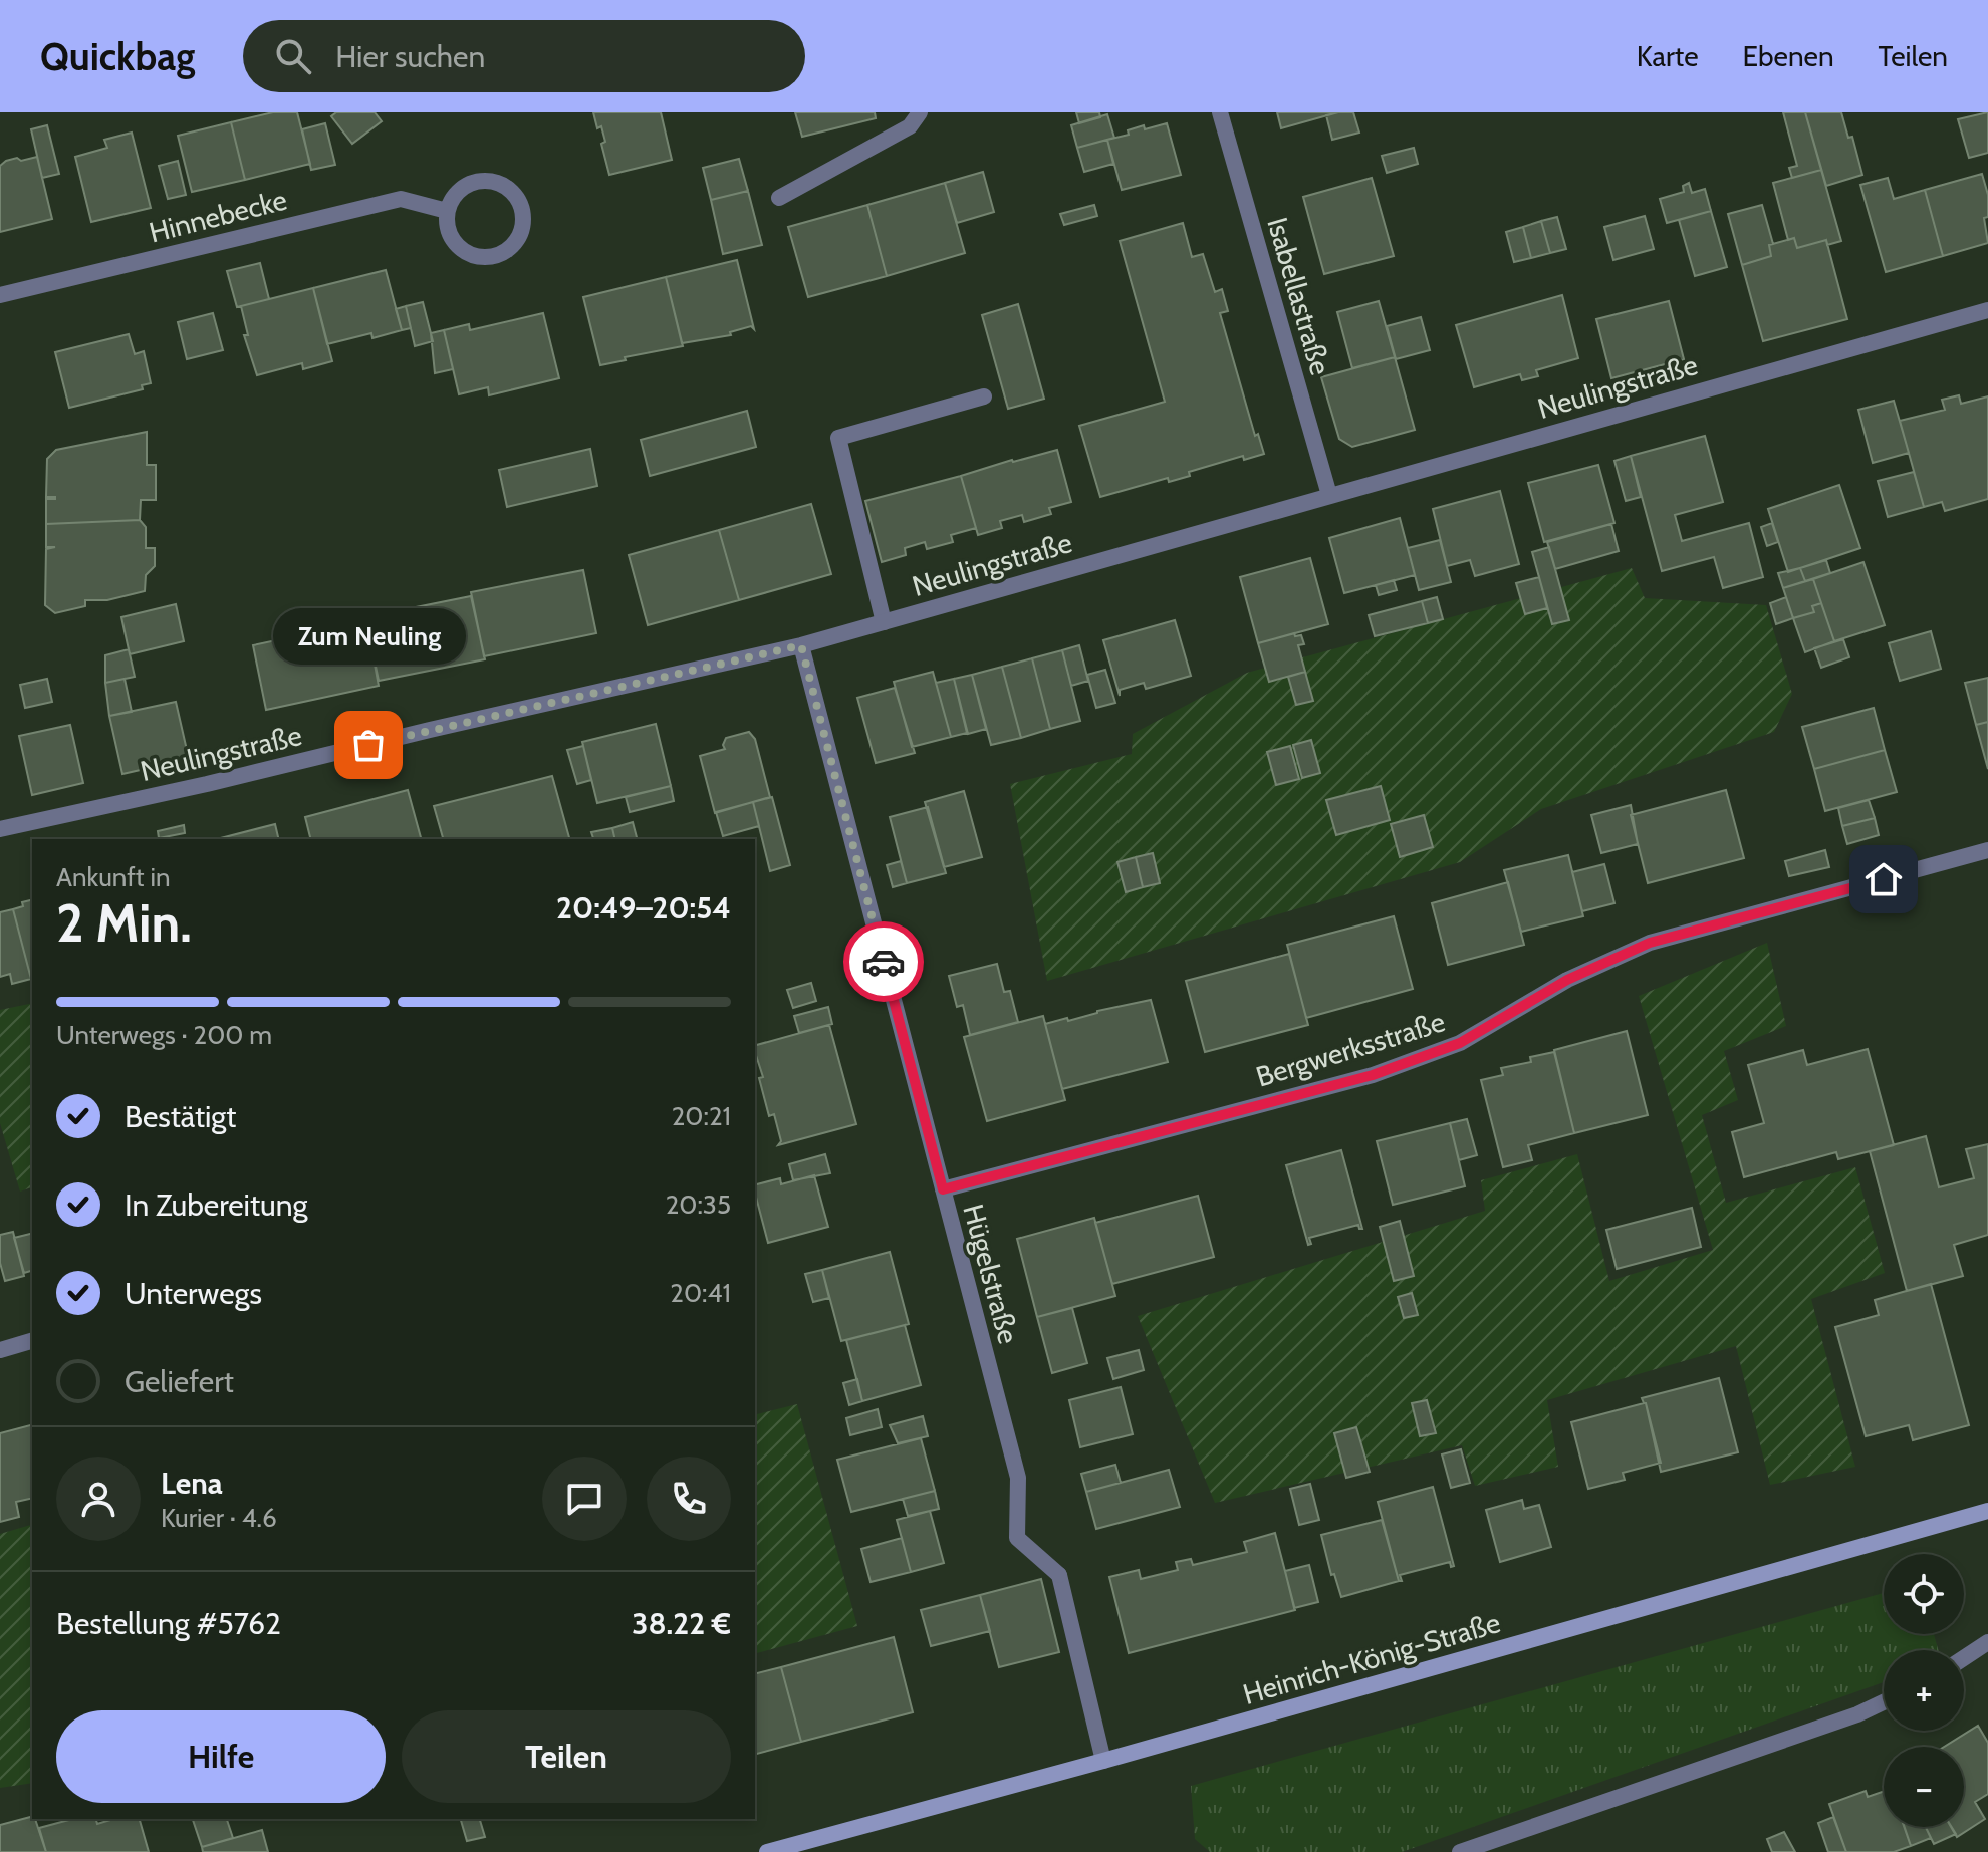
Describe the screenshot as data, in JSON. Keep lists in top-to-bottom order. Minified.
{"streets":{"main road":["Heinrich-König-Straße"],"street":["Hinnebecke","Isabellastraße","Neulingstraße","Bergwerksstraße","Hügelstraße"]},"crossings":[["Isabellastraße","Neulingstraße"],["Neulingstraße","Hügelstraße"],["Bergwerksstraße","Hügelstraße"],["Hügelstraße","Heinrich-König-Straße"]],"places":["Zum Neuling"],"page":{"header":"Quickbag","search":"Hier suchen","nav":["Karte","Ebenen","Teilen"],"bubble":"Zum Neuling","heading":["2 Min.","Ankunft in","20:49–20:54"],"panel":["Lena","Kurier · 4.6","Bestellung #5762","38.22 €"],"bar":"Unterwegs · 200 m","list":[["Bestätigt","20:21"],["In Zubereitung","20:35"],["Unterwegs","20:41"],"Geliefert"],"map_buttons":["+","−"],"buttons":["Hilfe","Teilen"]}}
